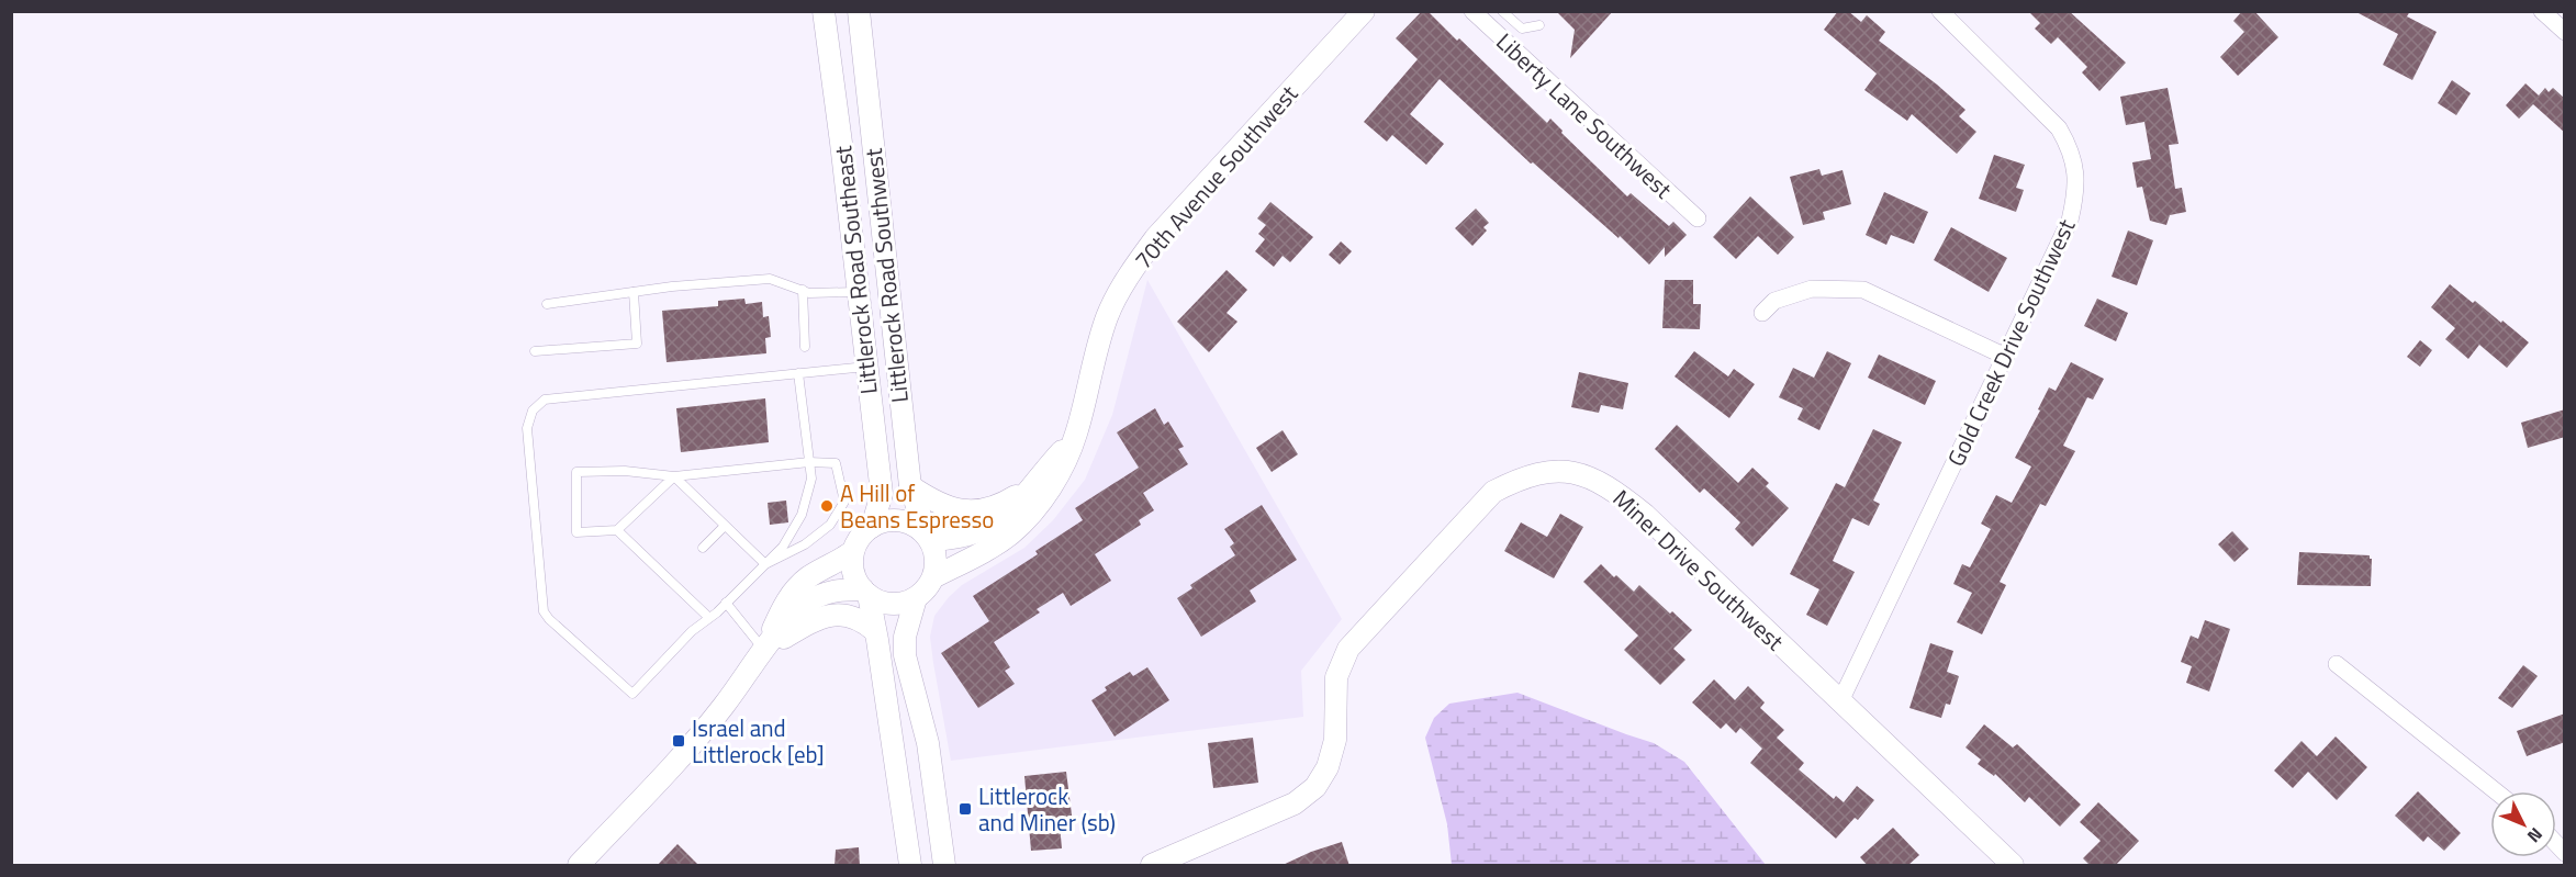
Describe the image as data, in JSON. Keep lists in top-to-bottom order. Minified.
{"streets":{"street":["Liberty Lane Southwest","70th Avenue Southwest","Littlerock Road Southeast","Littlerock Road Southwest","Gold Creek Drive Southwest","Miner Drive Southwest"]},"crossings":[["70th Avenue Southwest","Littlerock Road Southeast"],["70th Avenue Southwest","Littlerock Road Southwest"],["Littlerock Road Southeast","Littlerock Road Southwest"],["Gold Creek Drive Southwest","Miner Drive Southwest"]],"places":{"other":["A Hill of Beans Espresso"],"transit":["Israel and Littlerock [eb]","Littlerock and Miner (sb)"]},"north":"bottom right"}
